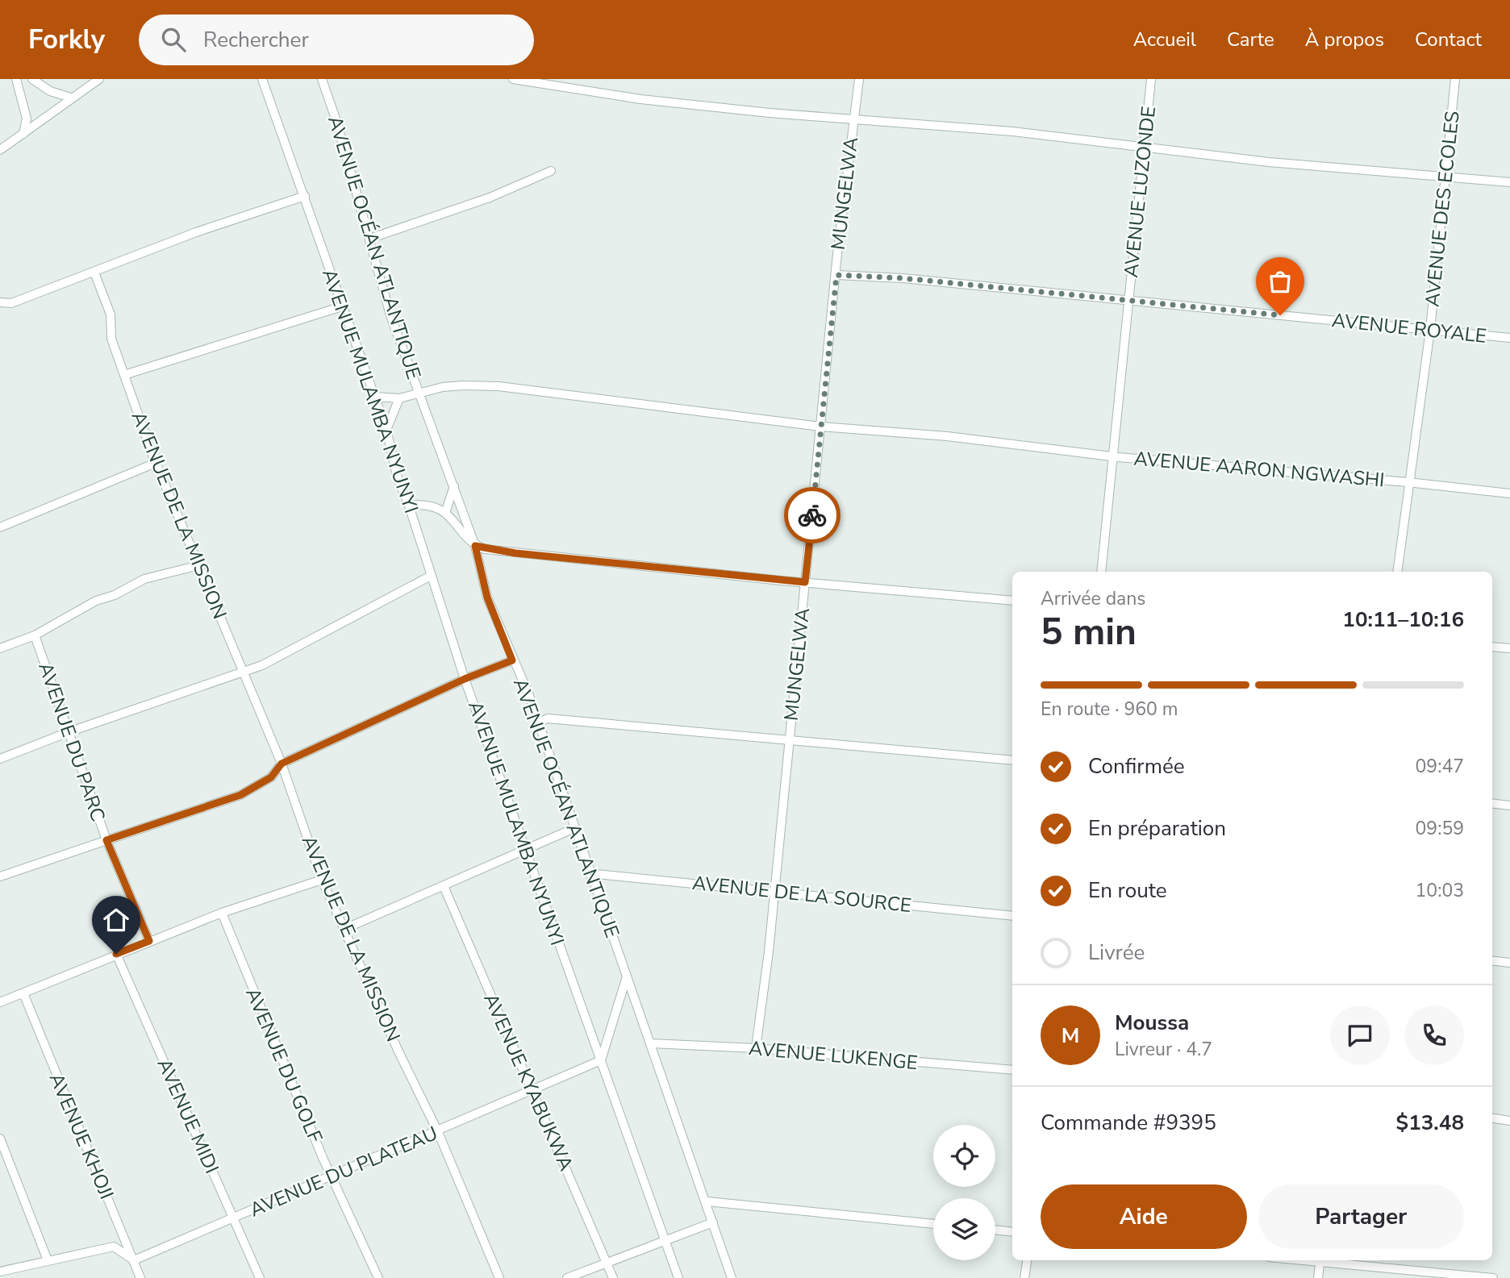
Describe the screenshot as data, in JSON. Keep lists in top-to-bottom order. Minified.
{"streets":{"street":["AVENUE LUZONDE","MUNGELWA","AVENUE DES ECOLES","AVENUE OCÉAN ATLANTIQUE","AVENUE ROYALE","AVENUE MULAMBA NYUNYI","AVENUE AARON NGWASHI","AVENUE DE LA MISSION","AVENUE DU PARC","AVENUE DE LA SOURCE","AVENUE LUKENGE","AVENUE DU GOLF","AVENUE KYABUKWA","AVENUE MIDI","AVENUE KHOJI","AVENUE DU PLATEAU"]},"crossings":[["AVENUE LUZONDE","AVENUE ROYALE"],["AVENUE LUZONDE","AVENUE AARON NGWASHI"],["MUNGELWA","AVENUE ROYALE"],["MUNGELWA","AVENUE AARON NGWASHI"],["MUNGELWA","AVENUE DE LA SOURCE"],["MUNGELWA","AVENUE LUKENGE"],["AVENUE DES ECOLES","AVENUE ROYALE"],["AVENUE DES ECOLES","AVENUE AARON NGWASHI"],["AVENUE OCÉAN ATLANTIQUE","AVENUE AARON NGWASHI"],["AVENUE OCÉAN ATLANTIQUE","AVENUE DE LA SOURCE"],["AVENUE OCÉAN ATLANTIQUE","AVENUE LUKENGE"],["AVENUE MULAMBA NYUNYI","AVENUE DU PLATEAU"],["AVENUE DE LA MISSION","AVENUE DU PLATEAU"],["AVENUE DU GOLF","AVENUE DU PLATEAU"],["AVENUE KYABUKWA","AVENUE DU PLATEAU"],["AVENUE MIDI","AVENUE DU PLATEAU"],["AVENUE KHOJI","AVENUE DU PLATEAU"]],"page":{"header":"Forkly","search":"Rechercher","nav":["Accueil","Carte","À propos","Contact"],"heading":["5 min","Arrivée dans","10:11–10:16"],"panel":["Moussa","Livreur · 4.7","Commande #9395","$13.48"],"bar":"En route · 960 m","list":[["Confirmée","09:47"],["En préparation","09:59"],["En route","10:03"],"Livrée"],"round":"M","buttons":["Aide","Partager"]}}
